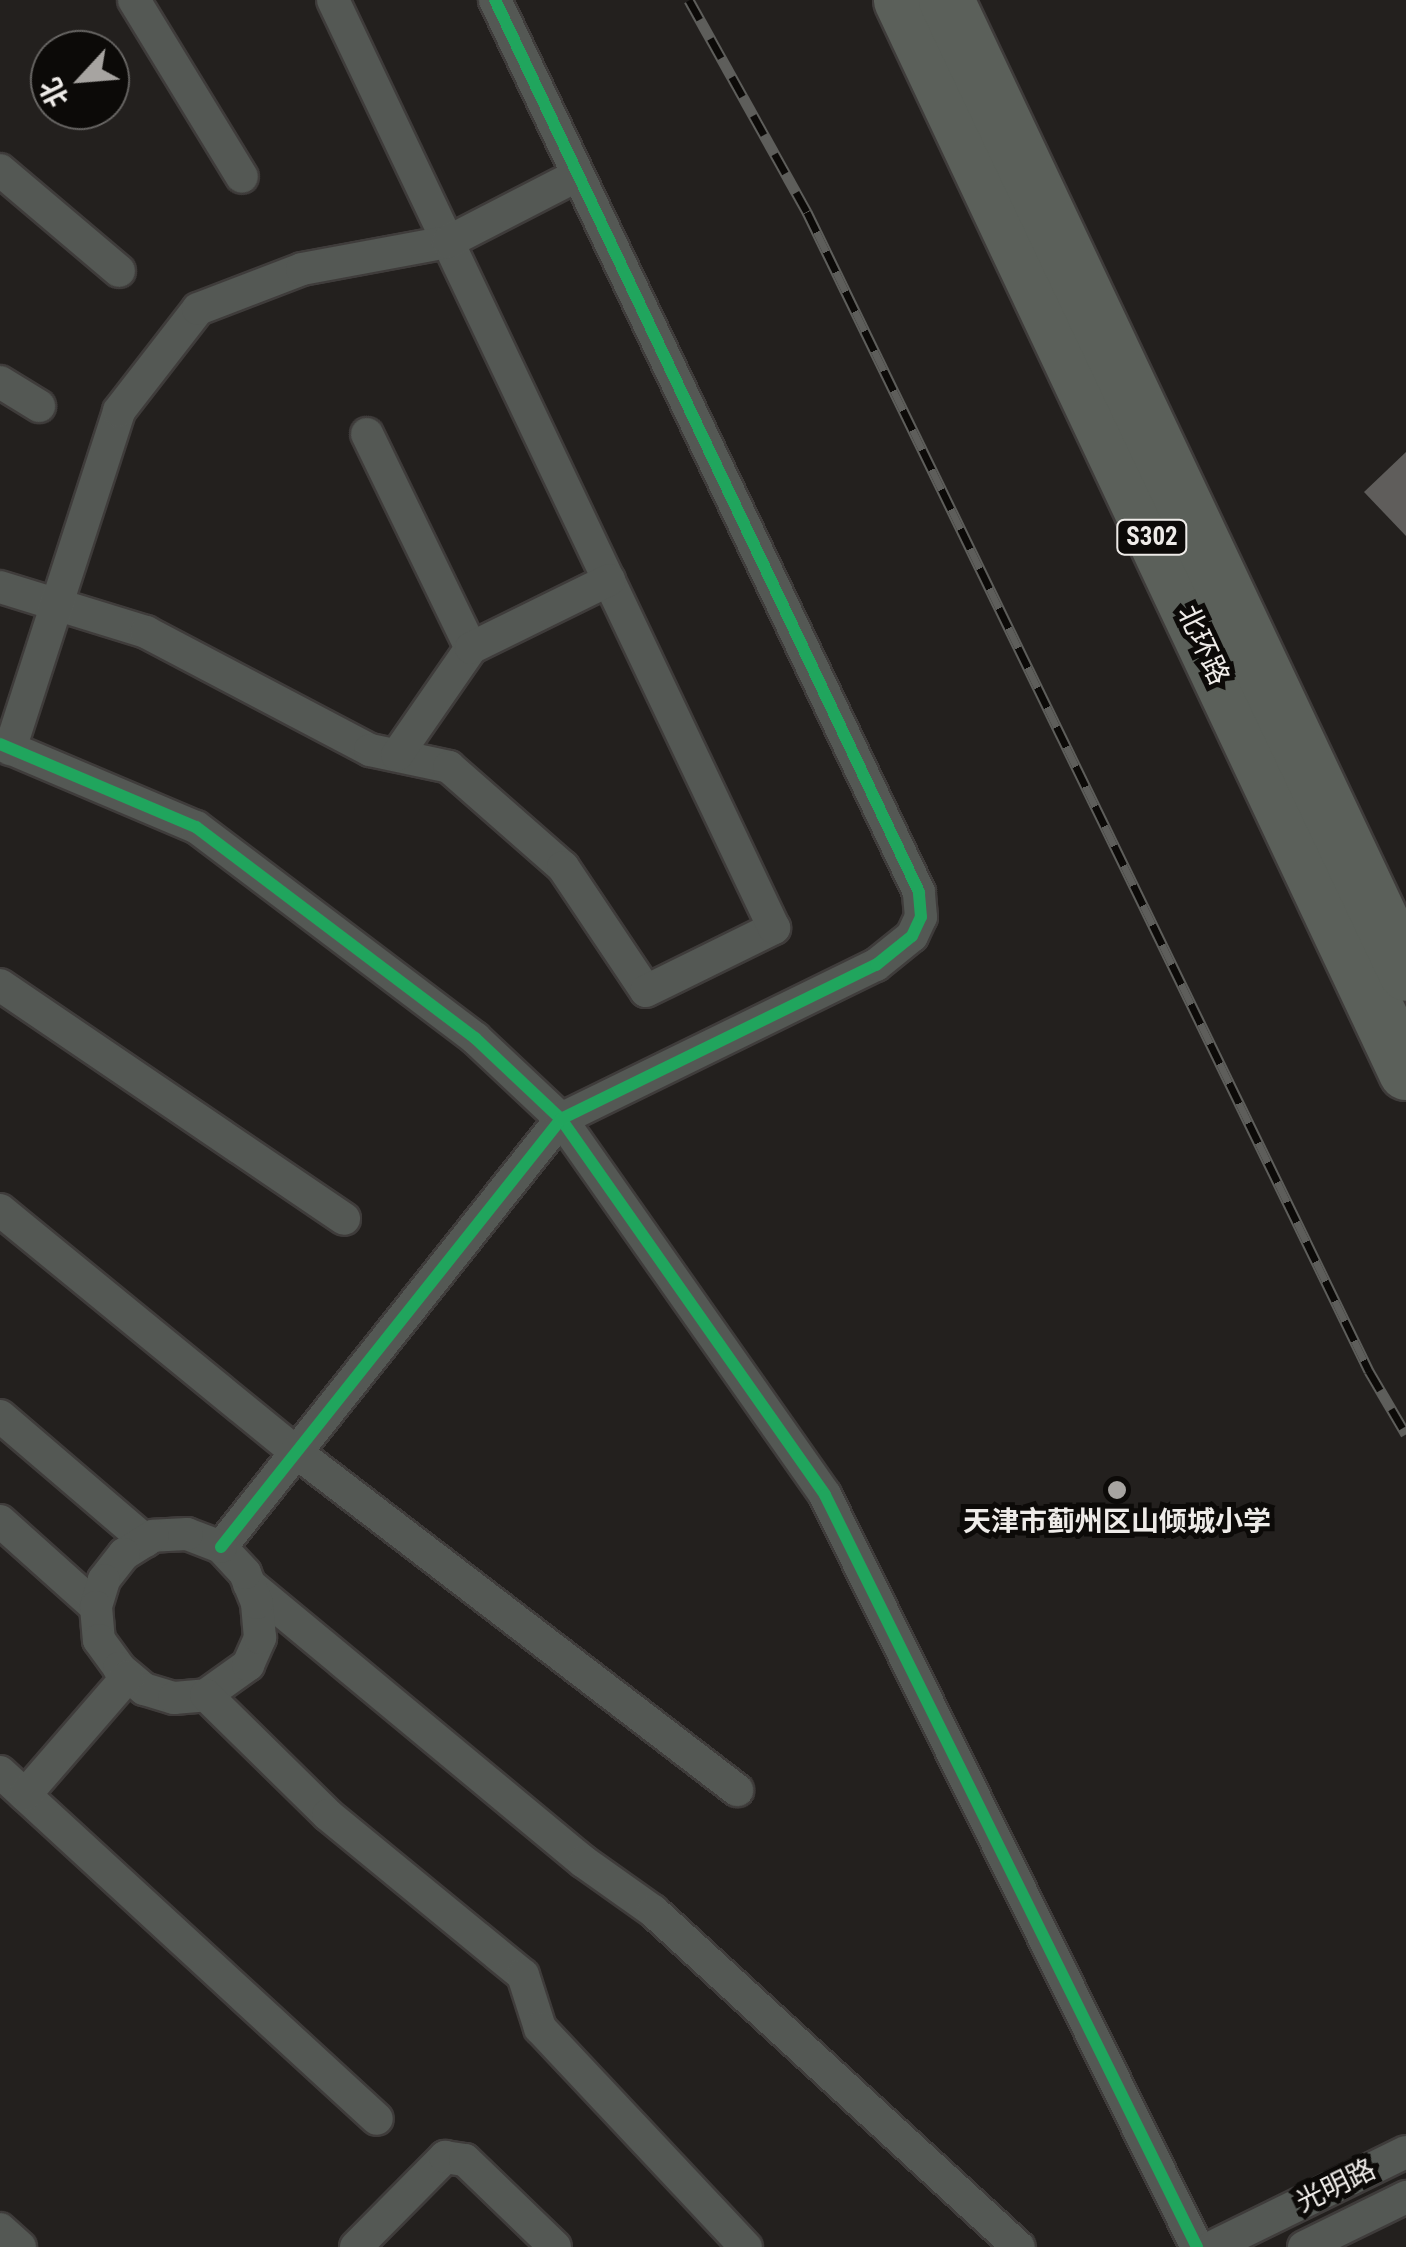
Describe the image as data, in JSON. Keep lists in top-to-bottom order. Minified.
{"streets":{"highway":["S302","北环路"],"street":["光明路"]},"places":["天津市蓟州区山倾城小学"],"north":"bottom left"}
